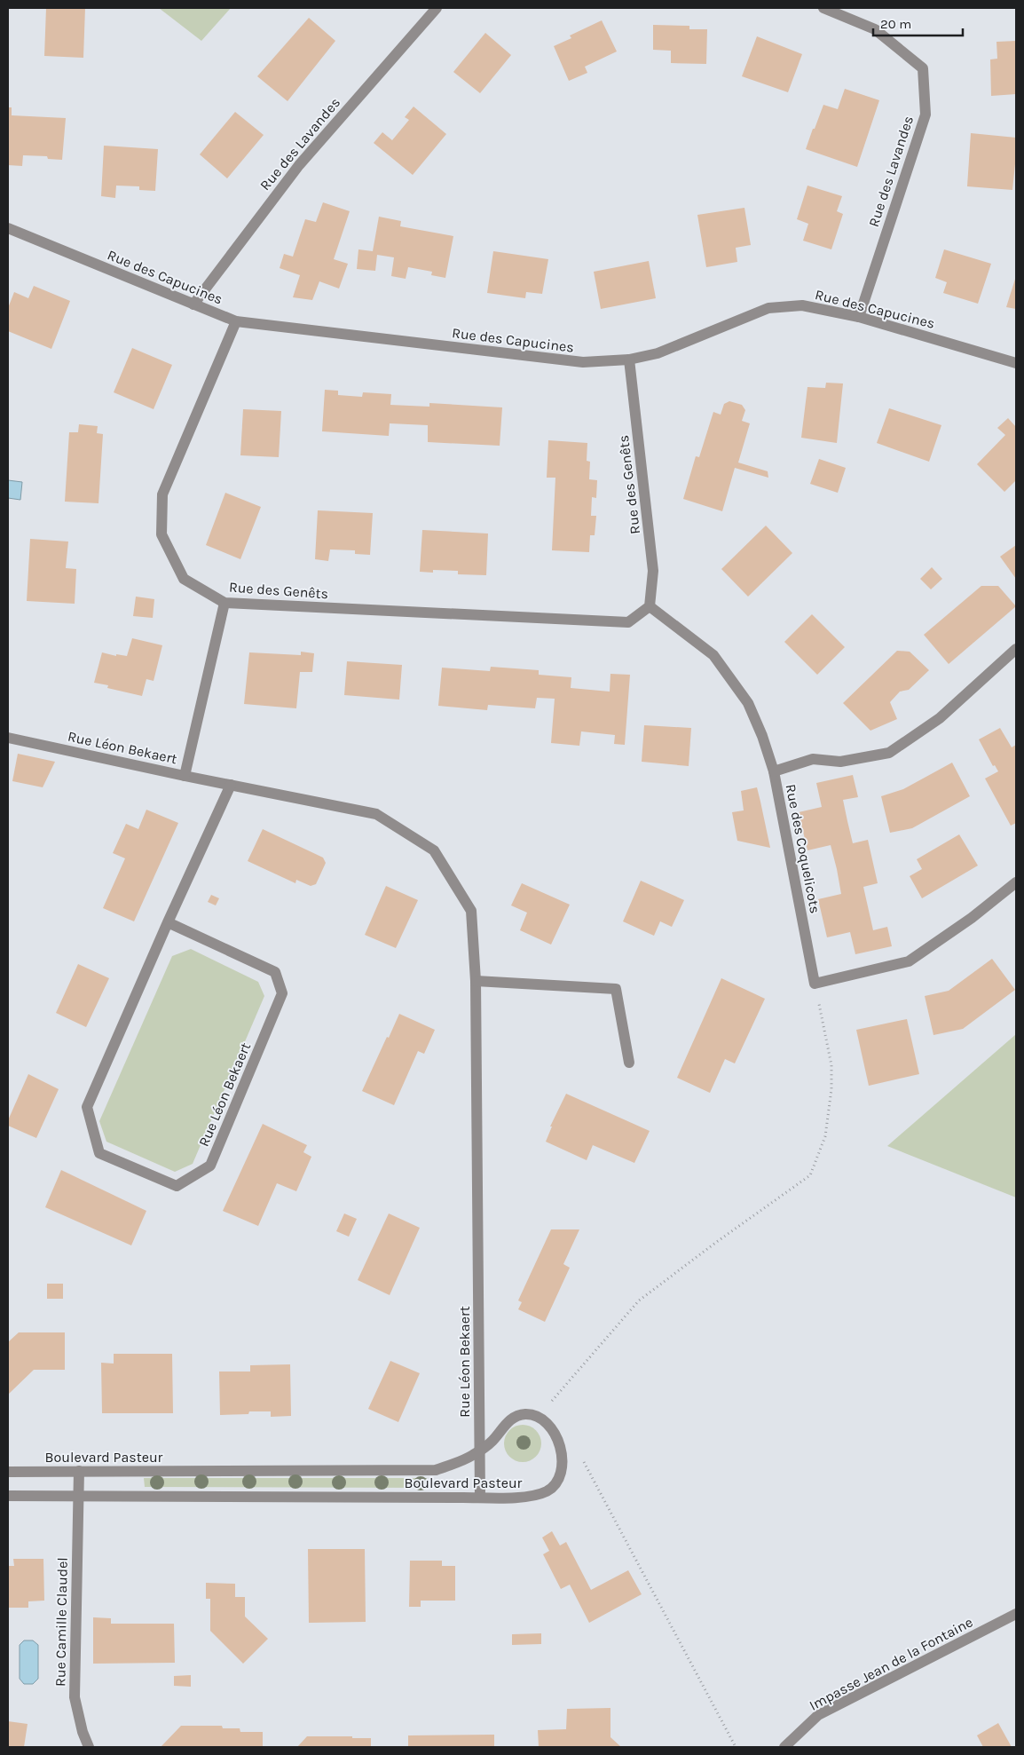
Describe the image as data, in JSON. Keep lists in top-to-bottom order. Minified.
{"streets":{"street":["Rue des Lavandes","Rue des Capucines","Rue des Genêts","Rue Léon Bekaert","Rue des Coquelicots","Boulevard Pasteur","Rue Camille Claudel","Impasse Jean de la Fontaine"]},"crossings":[["Rue des Lavandes","Rue des Capucines"],["Rue des Capucines","Rue des Genêts"],["Rue Léon Bekaert","Boulevard Pasteur"],["Boulevard Pasteur","Rue Camille Claudel"]],"scale_bar":"20 m"}
